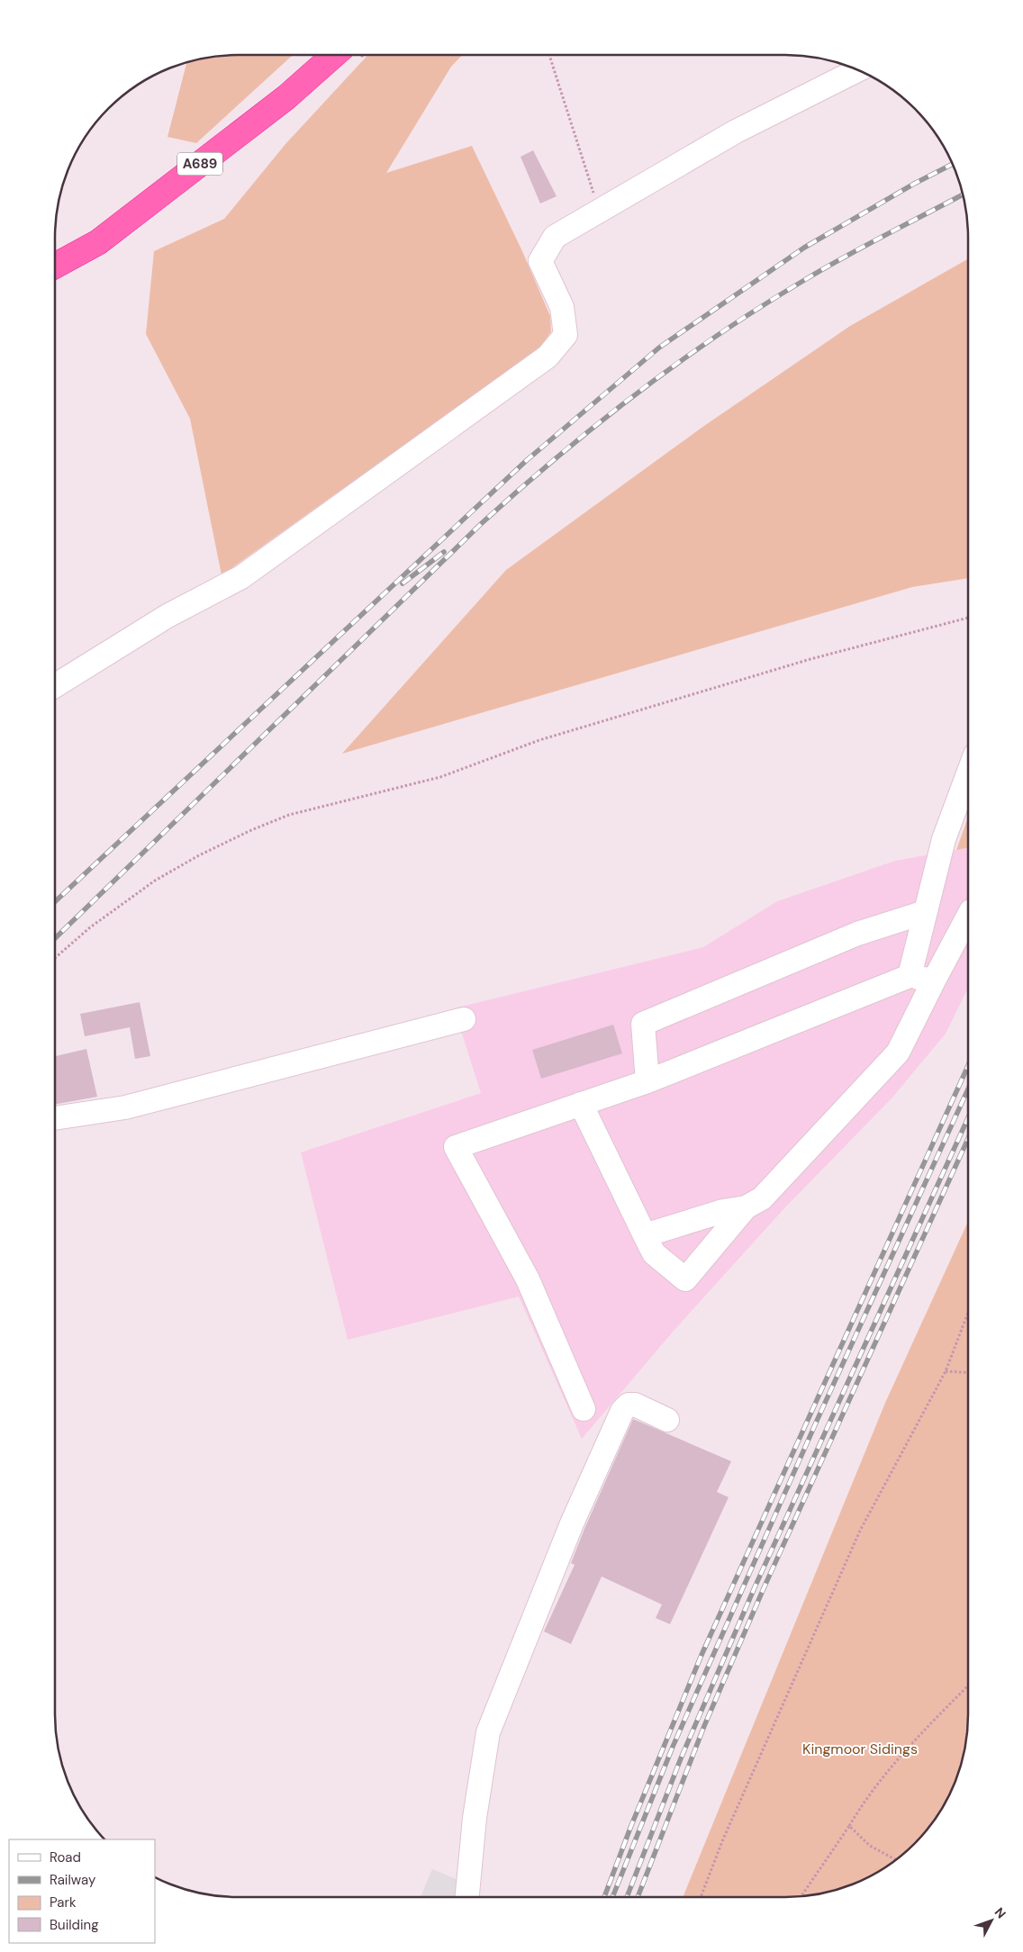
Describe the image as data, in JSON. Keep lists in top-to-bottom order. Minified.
{"streets":{"highway":["A689"]},"parks":["Kingmoor Sidings"],"legend":["Road","Railway","Park","Building"],"north":"top right"}
